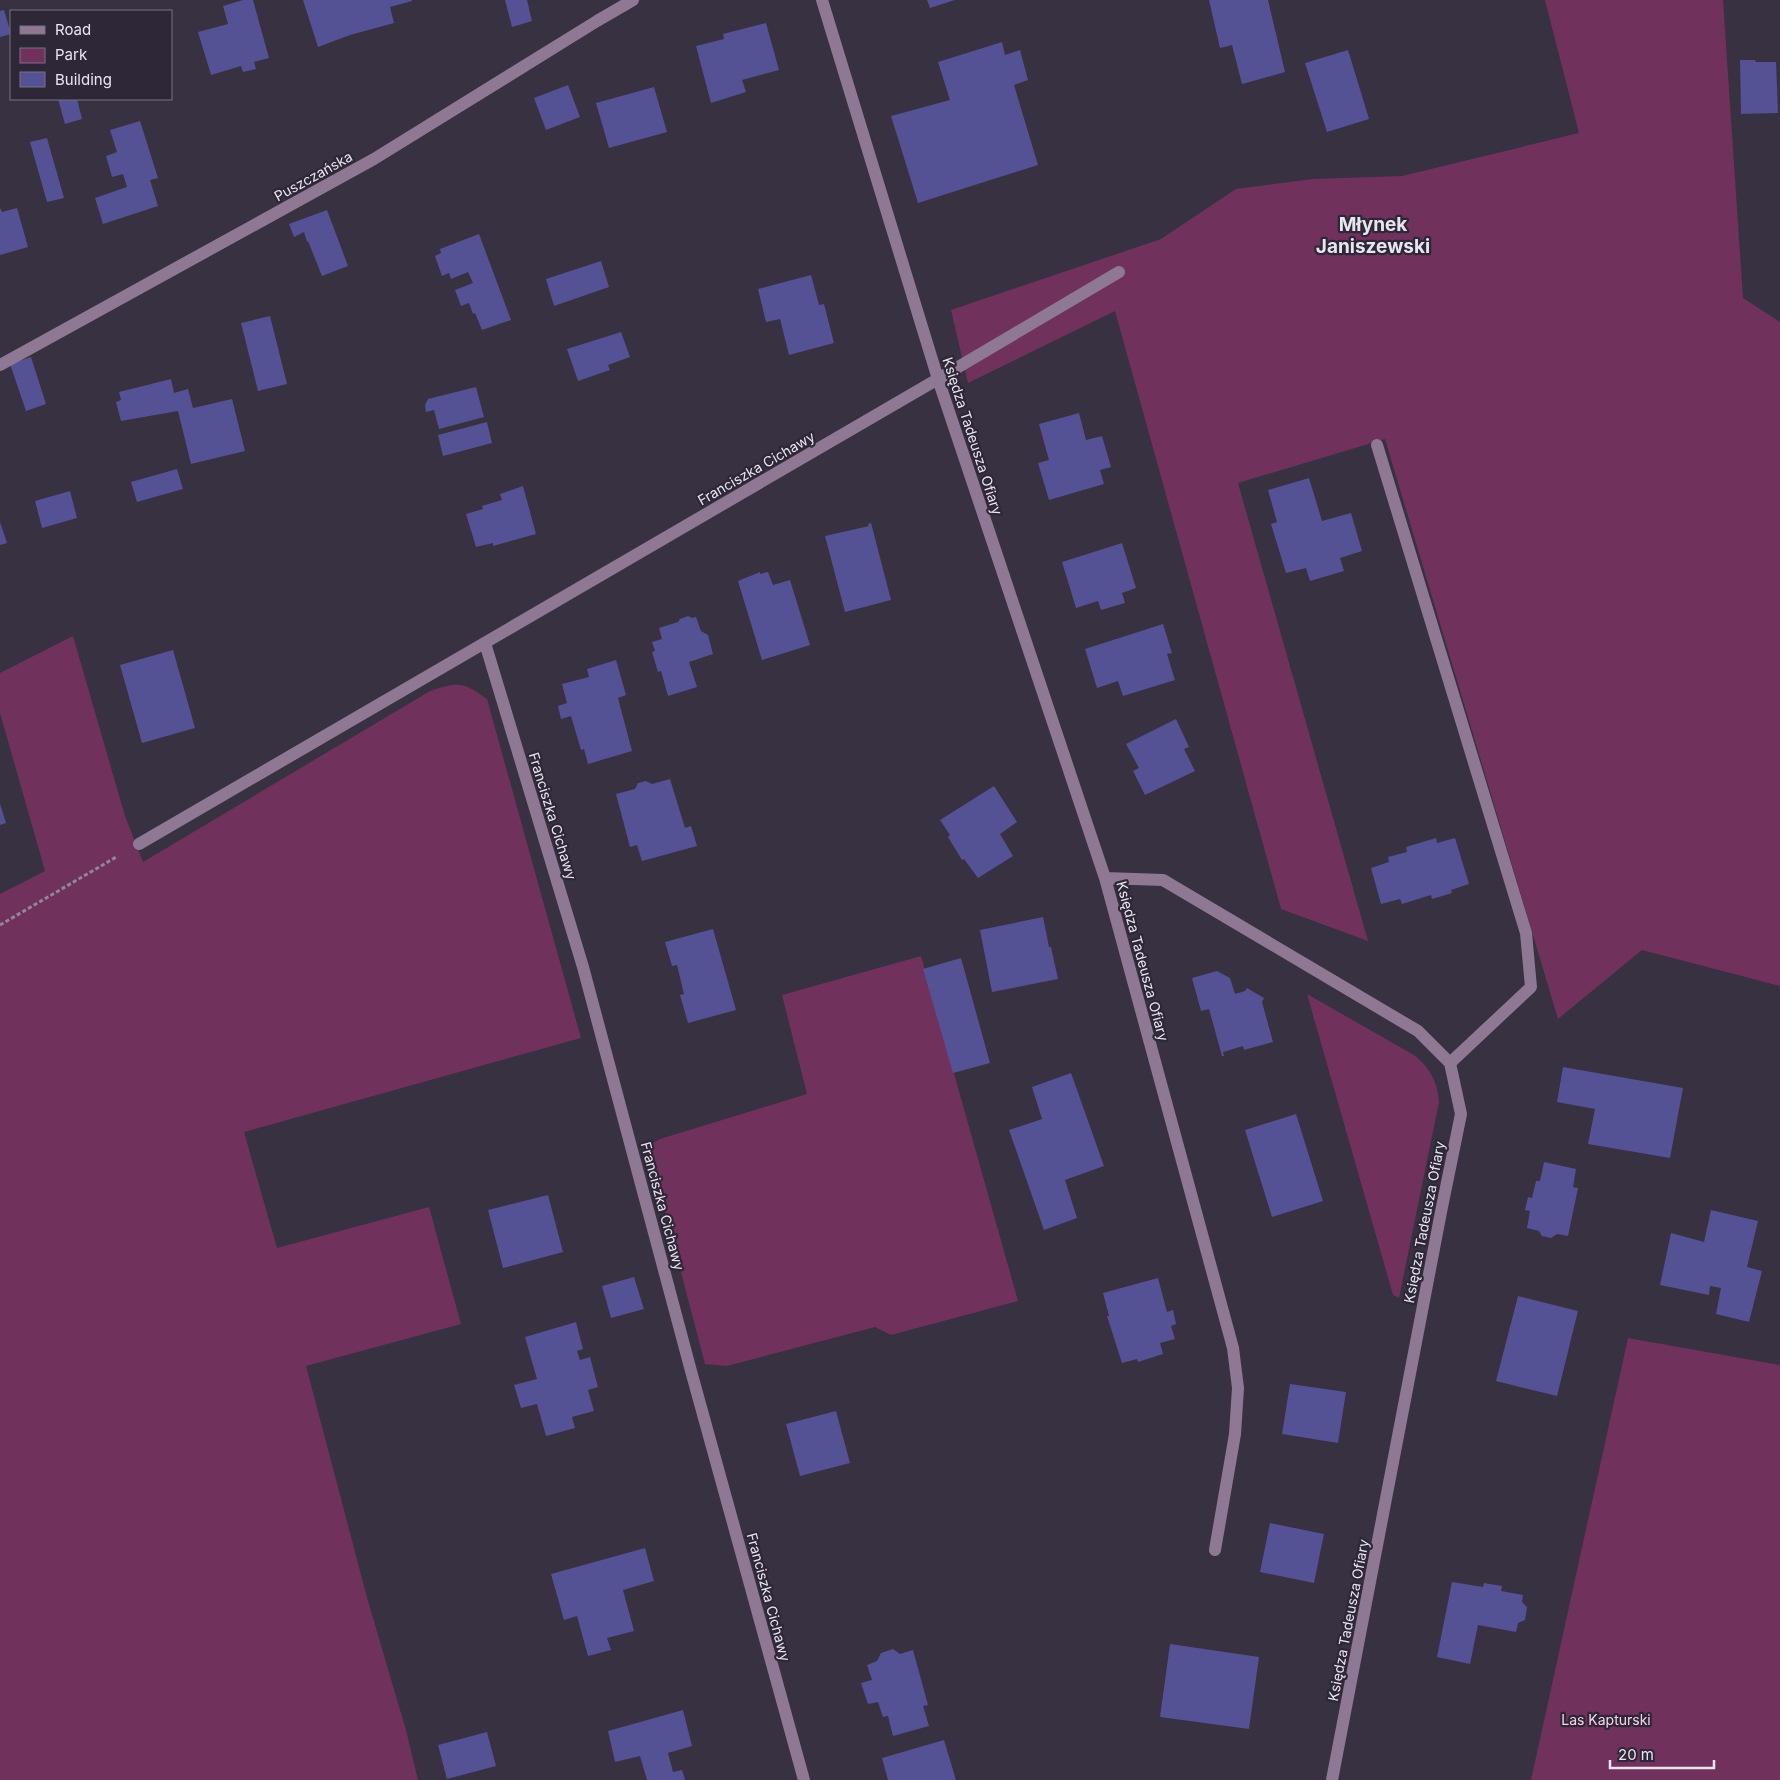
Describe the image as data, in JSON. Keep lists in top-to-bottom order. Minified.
{"streets":{"street":["Puszczańska","Księdza Tadeusza Ofiary","Franciszka Cichawy"]},"crossings":[["Księdza Tadeusza Ofiary","Franciszka Cichawy"]],"districts":["Młynek Janiszewski"],"parks":["Las Kapturski"],"legend":["Road","Park","Building"],"scale_bar":"20 m"}
